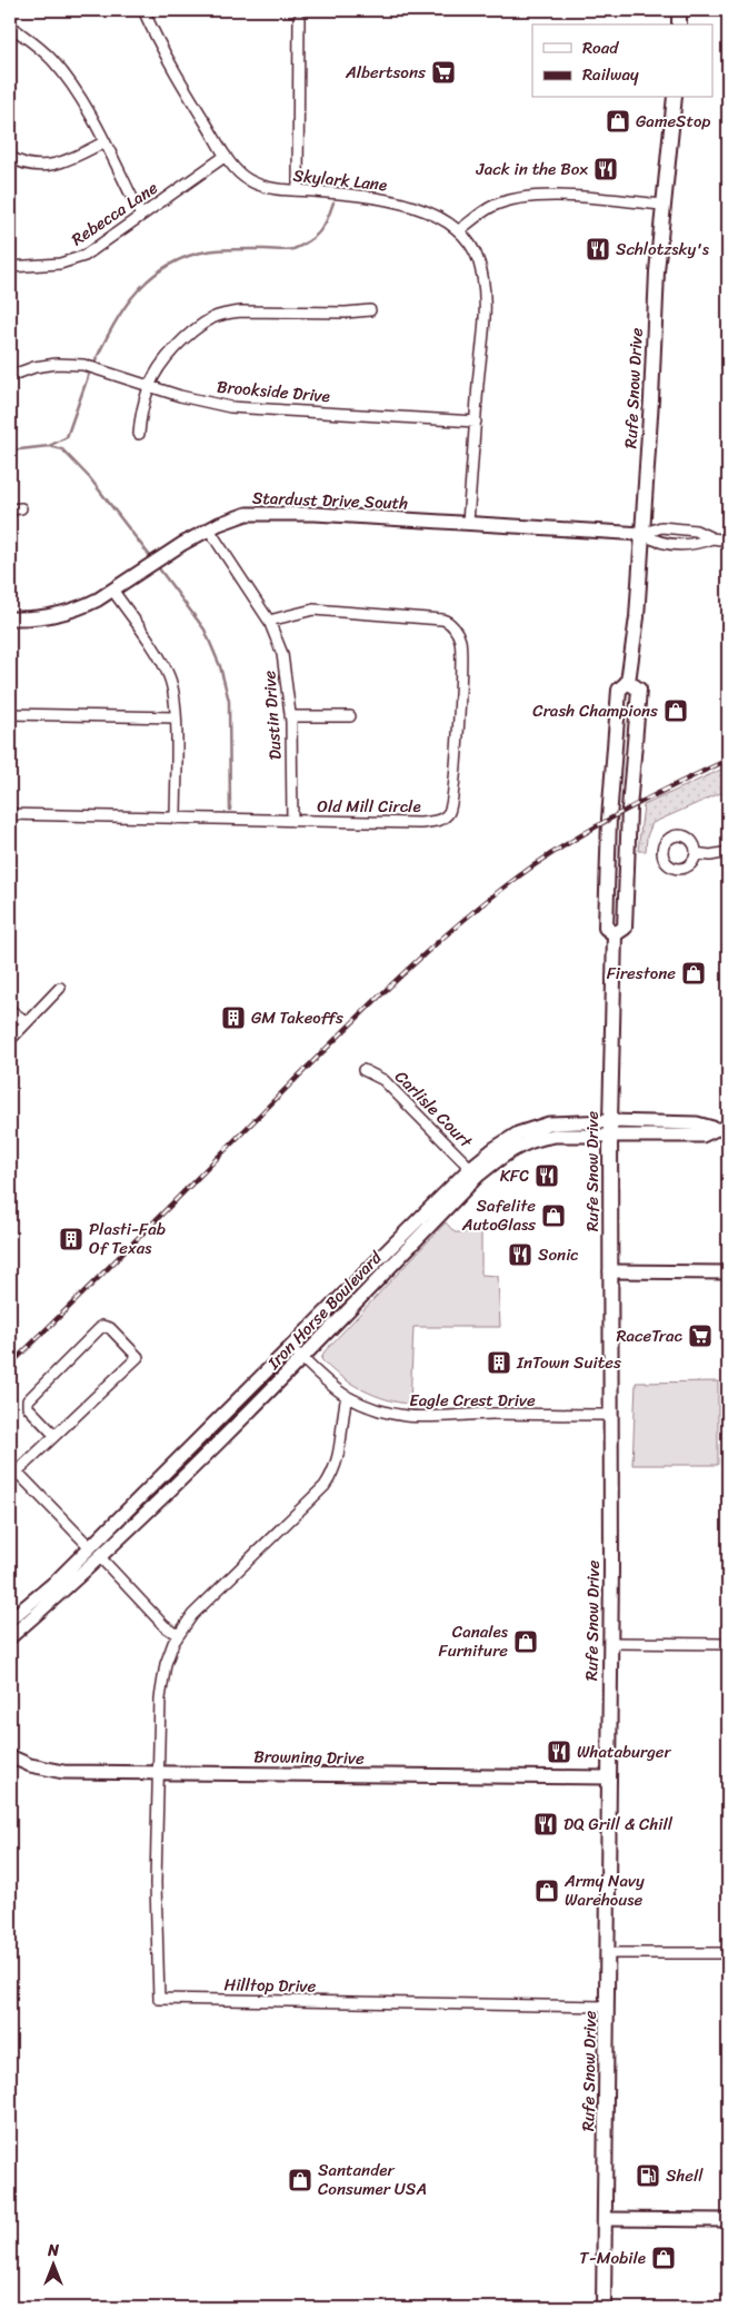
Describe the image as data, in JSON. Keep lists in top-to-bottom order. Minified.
{"streets":{"main road":["Rufe Snow Drive"],"street":["Skylark Lane","Rebecca Lane","Brookside Drive","Stardust Drive South","Dustin Drive","Old Mill Circle","Carlisle Court","Iron Horse Boulevard","Eagle Crest Drive","Browning Drive","Hilltop Drive"]},"crossings":[["Skylark Lane","Rebecca Lane"],["Skylark Lane","Brookside Drive"],["Skylark Lane","Stardust Drive South"],["Rufe Snow Drive","Stardust Drive South"],["Rufe Snow Drive","Iron Horse Boulevard"],["Rufe Snow Drive","Eagle Crest Drive"],["Rufe Snow Drive","Browning Drive"],["Rufe Snow Drive","Hilltop Drive"],["Stardust Drive South","Dustin Drive"],["Dustin Drive","Old Mill Circle"],["Carlisle Court","Iron Horse Boulevard"],["Iron Horse Boulevard","Eagle Crest Drive"],["Browning Drive","Hilltop Drive"]],"places":{"supermarket":["Albertsons","RaceTrac"],"shop":["GameStop","Crash Champions","Firestone","Safelite AutoGlass","Canales Furniture","Army Navy Warehouse","Santander Consumer USA","T-Mobile"],"restaurant":["Jack in the Box","Schlotzsky's","KFC","Sonic","Whataburger","DQ Grill & Chill"],"building":["GM Takeoffs","Plasti-Fab Of Texas","InTown Suites"],"fuel station":["Shell"]},"legend":["Road","Railway"],"north":"top"}
